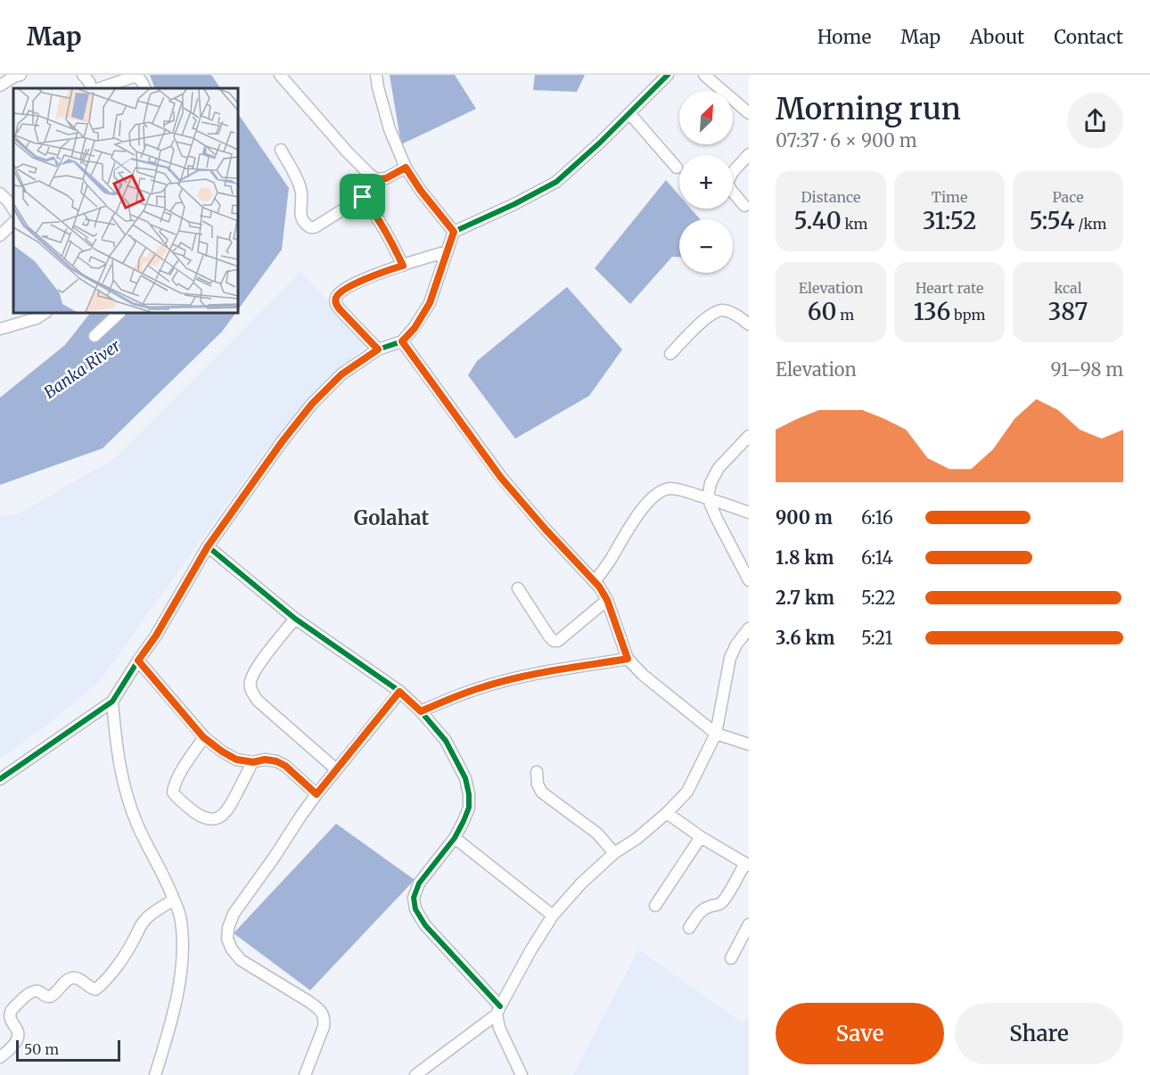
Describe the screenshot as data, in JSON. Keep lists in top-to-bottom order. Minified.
{"districts":["Golahat"],"water":["Banka River"],"scale_bar":"50 m","north":"top right","page":{"header":"Map","nav":["Home","Map","About","Contact"],"heading":["Morning run","07:37 · 6 × 900 m"],"map_buttons":["+","−"],"stats":[["Distance","5.40 km"],["Time","31:52"],["Pace","5:54 /km"],["Elevation","60 m"],["Heart rate","136 bpm"],["kcal","387"]],"chart":["Elevation","91–98 m"],"list":[{"name":"900 m","note":"6:16"},{"name":"1.8 km","note":"6:14"},{"name":"2.7 km","note":"5:22"},{"name":"3.6 km","note":"5:21"}],"buttons":["Save","Share"],"scale":"50 m"}}
